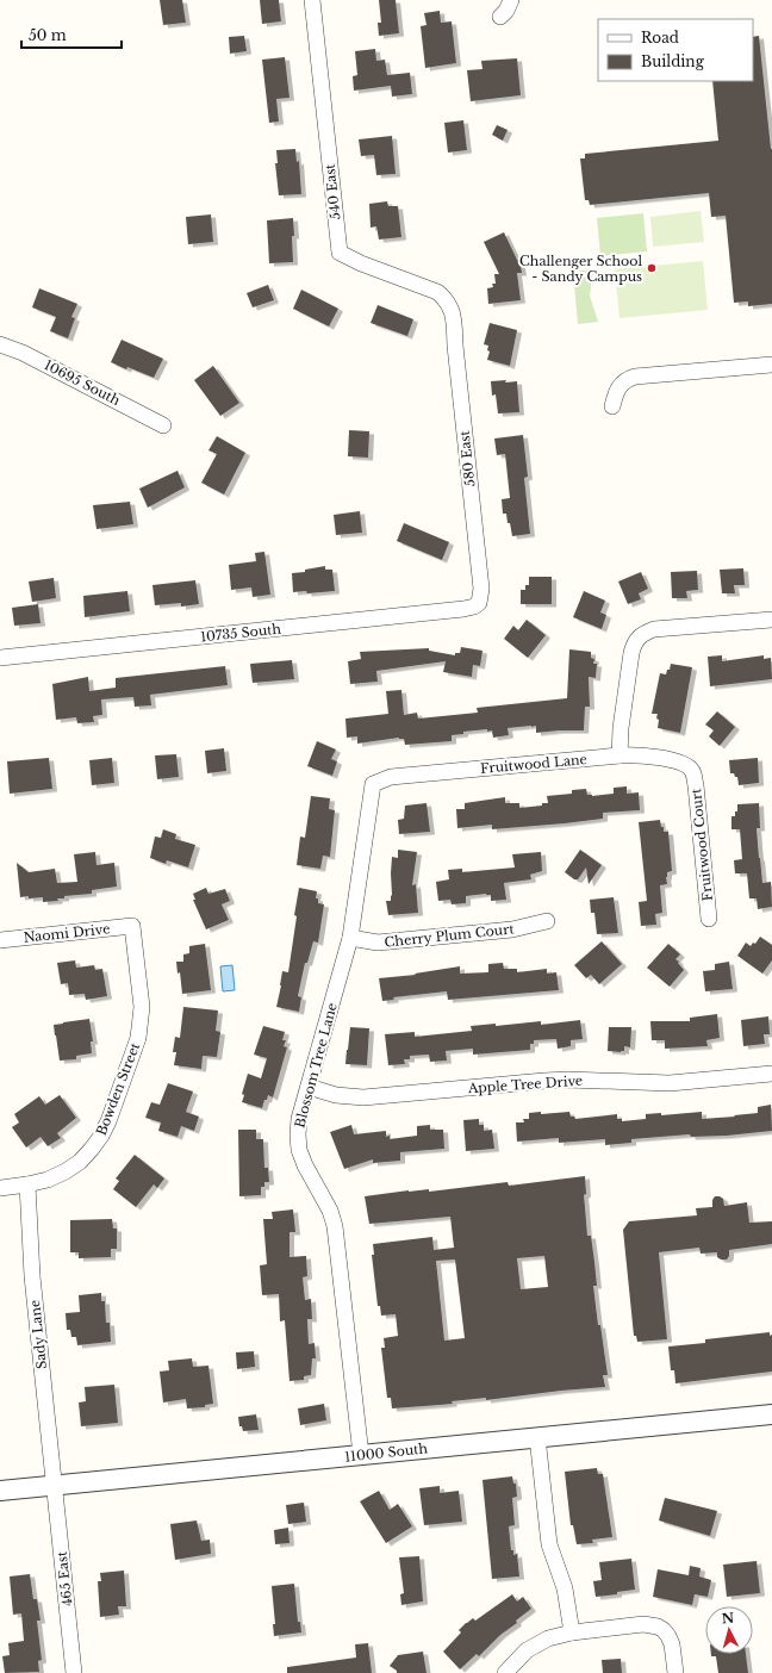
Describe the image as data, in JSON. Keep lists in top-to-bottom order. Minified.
{"streets":{"street":["540 East","10695 South","580 East","10735 South","Fruitwood Lane","Fruitwood Court","Naomi Drive","Cherry Plum Court","Blossom Tree Lane","Apple Tree Drive","Bowden Street","Sady Lane","11000 South","465 East"]},"crossings":[["540 East","580 East"],["580 East","10735 South"],["Fruitwood Lane","Fruitwood Court"],["Fruitwood Lane","Blossom Tree Lane"],["Naomi Drive","Bowden Street"],["Cherry Plum Court","Blossom Tree Lane"],["Blossom Tree Lane","Apple Tree Drive"],["Blossom Tree Lane","11000 South"],["Bowden Street","Sady Lane"],["Sady Lane","11000 South"],["Sady Lane","465 East"],["11000 South","465 East"]],"places":["Challenger School - Sandy Campus"],"legend":["Road","Building"],"scale_bar":"50 m","north":"top"}
